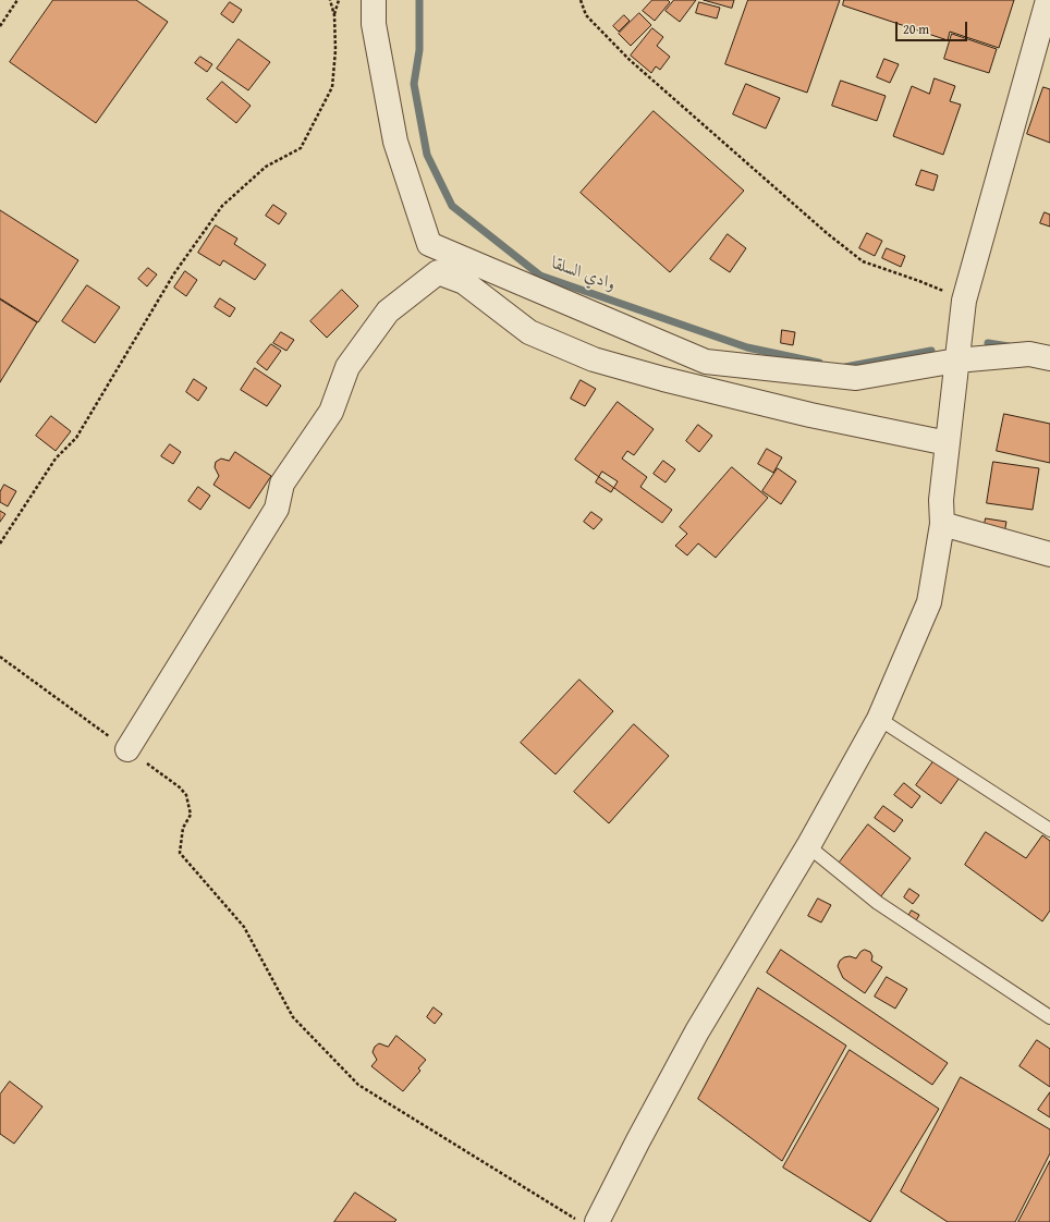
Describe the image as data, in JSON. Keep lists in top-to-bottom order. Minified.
{"water":["وادي السلقا"],"scale_bar":"20 m"}
